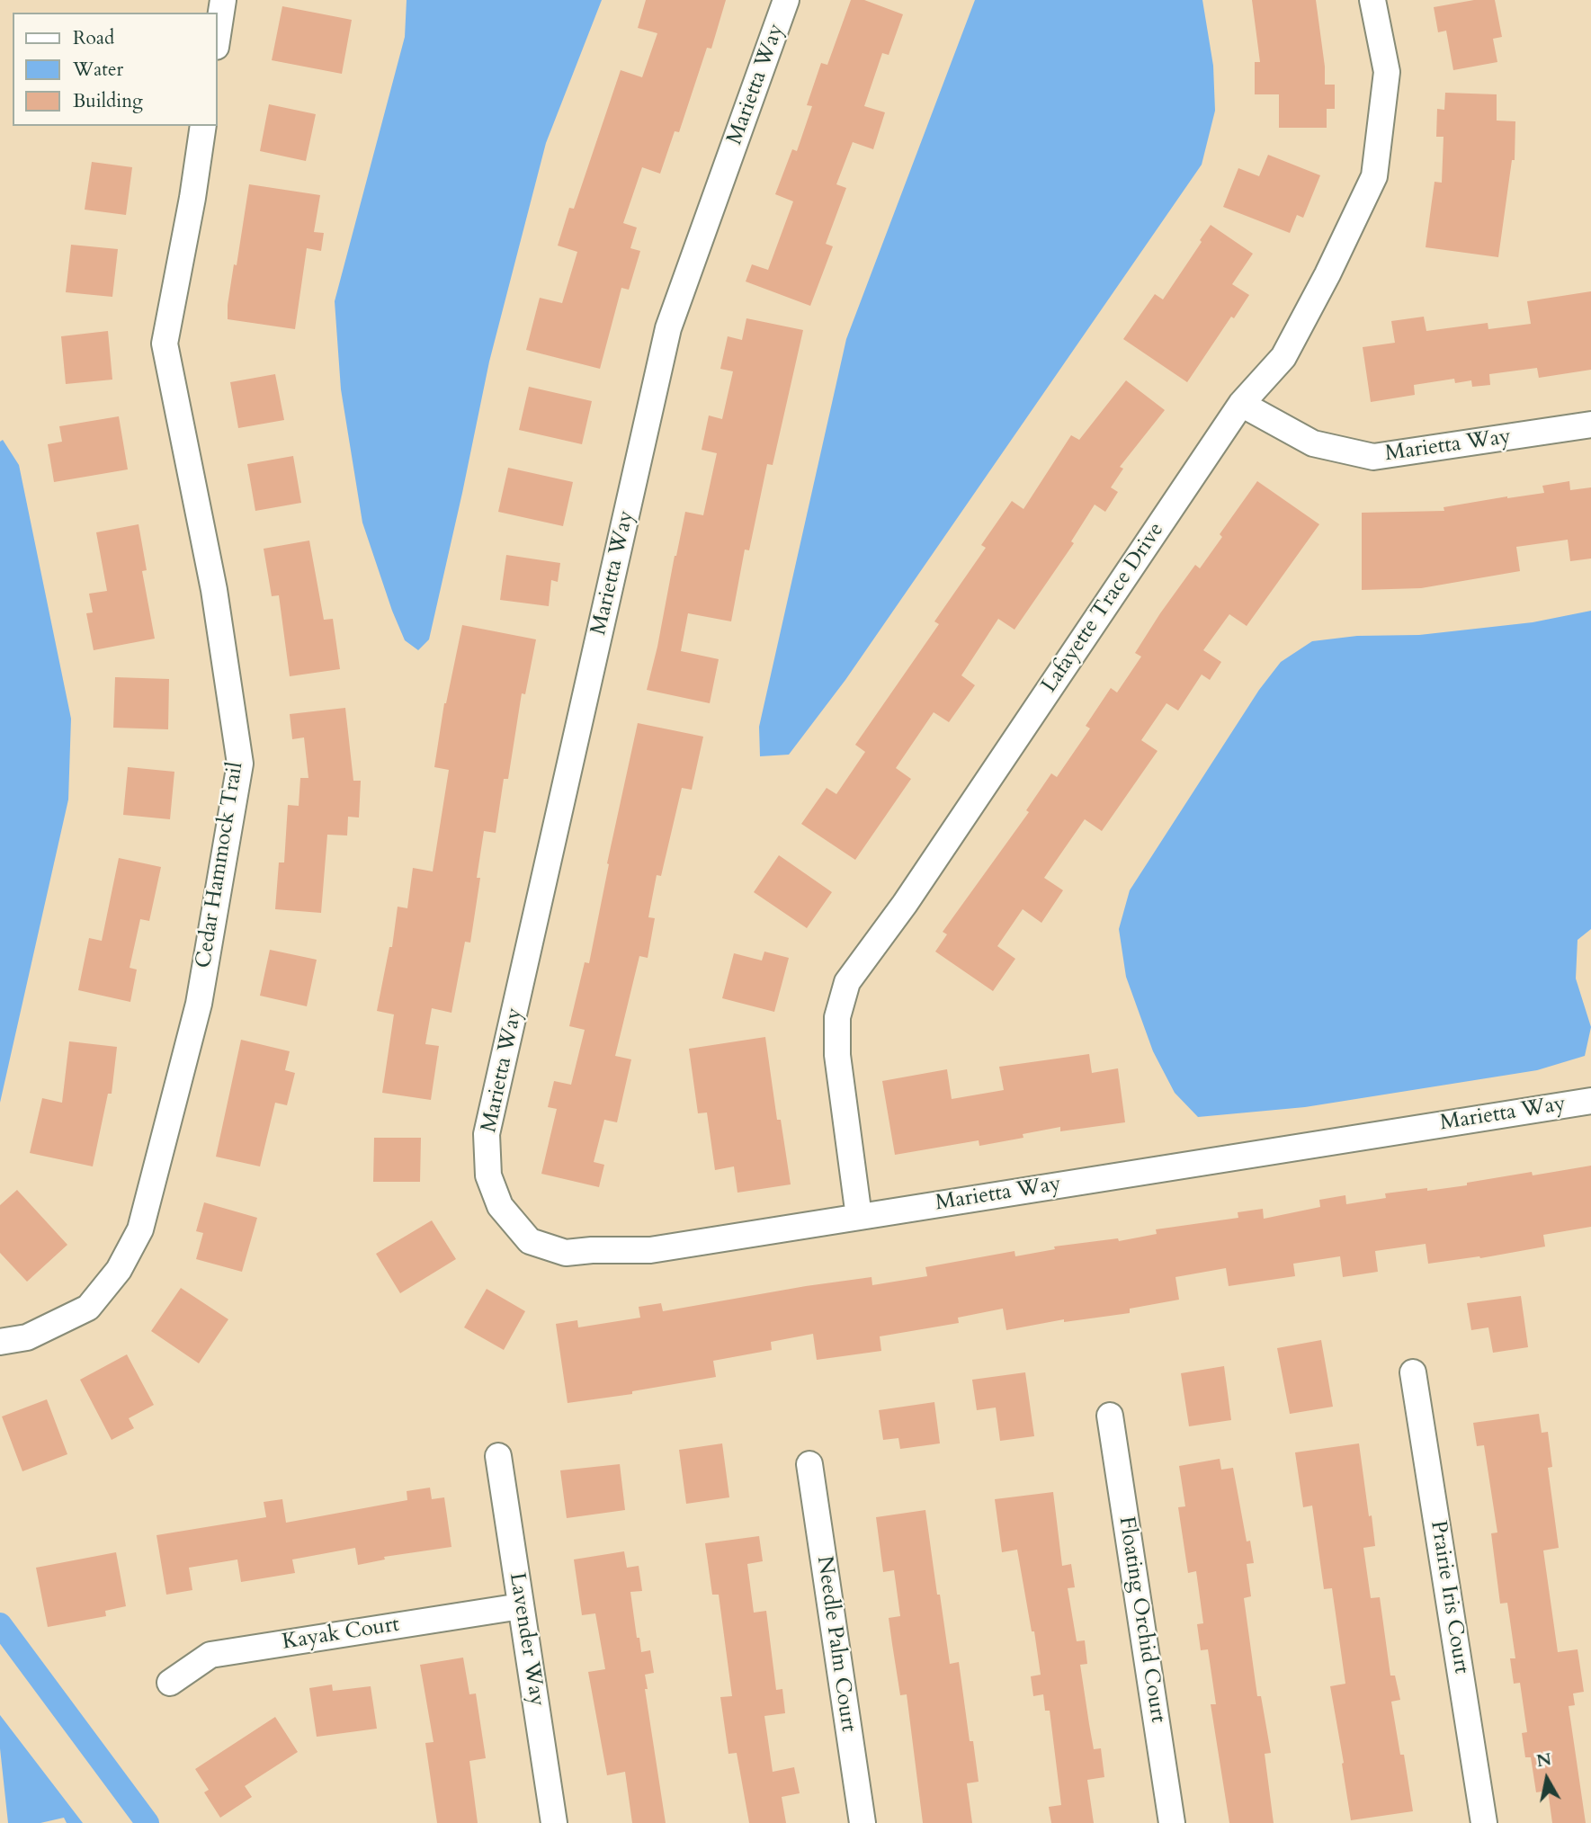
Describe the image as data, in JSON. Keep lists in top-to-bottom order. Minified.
{"streets":{"street":["Marietta Way","Lafayette Trace Drive","Cedar Hammock Trail","Prairie Iris Court","Floating Orchid Court","Kayak Court","Lavender Way","Needle Palm Court"]},"crossings":[["Marietta Way","Lafayette Trace Drive"],["Kayak Court","Lavender Way"]],"legend":["Road","Water","Building"],"north":"top"}
